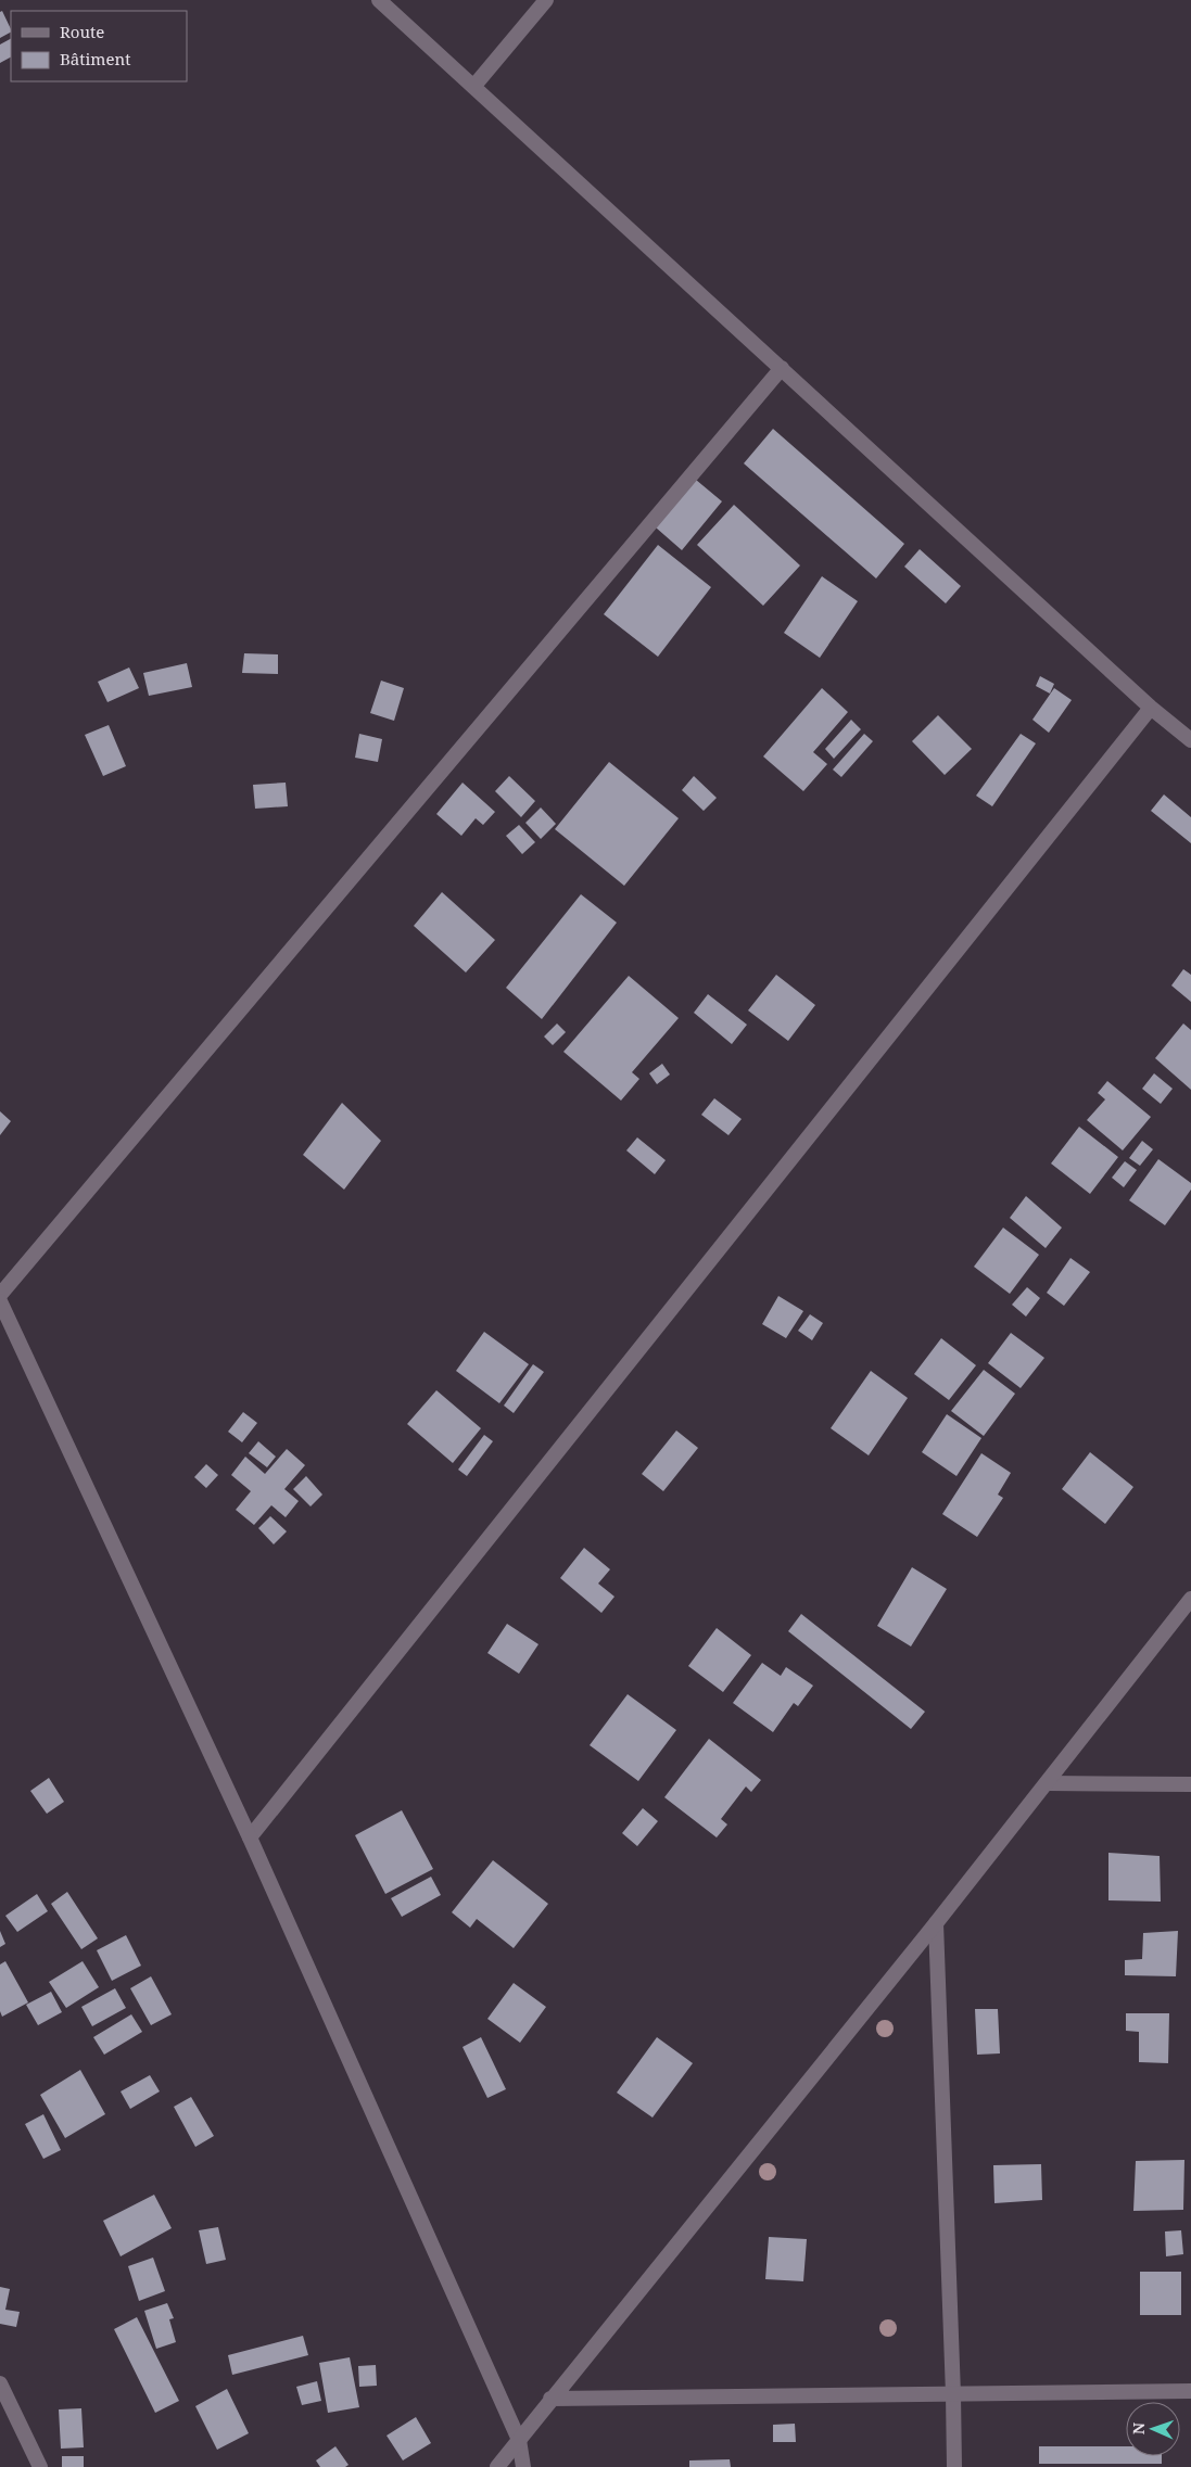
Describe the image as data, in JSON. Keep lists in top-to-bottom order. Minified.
{"legend":["Route","Bâtiment"],"north":"left"}
